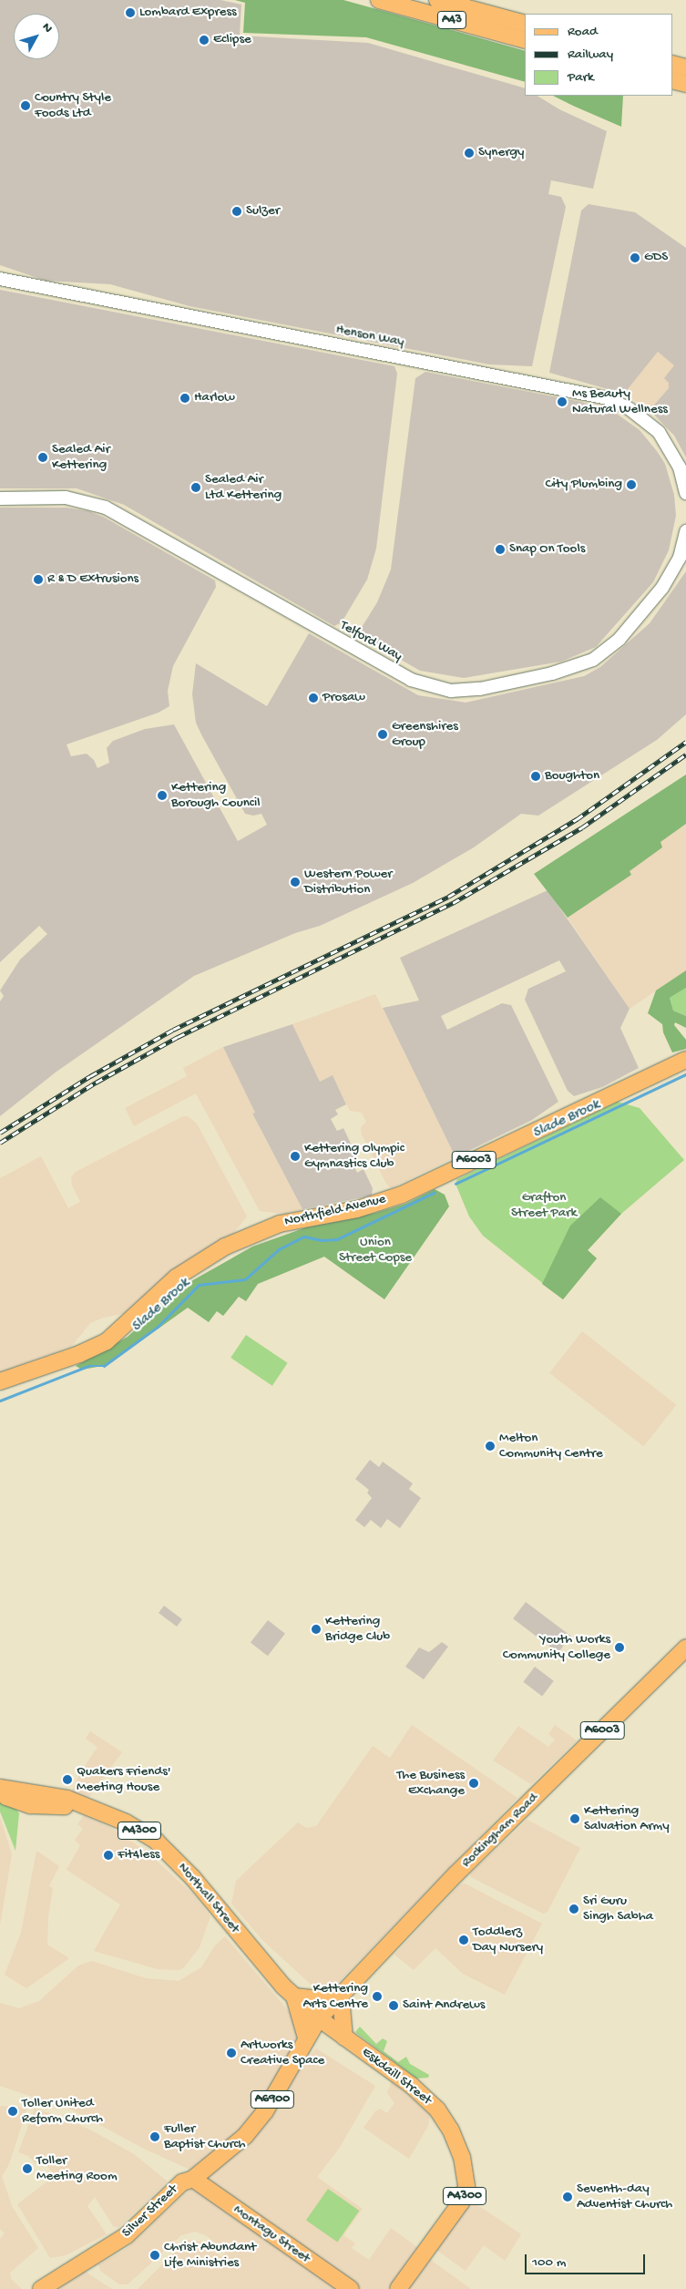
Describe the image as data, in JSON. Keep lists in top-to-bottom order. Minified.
{"streets":{"main road":["A43","A6003","Northfield Avenue","A4300","Rockingham Road","Northall Street","Eskdaill Street","A6900","Silver Street","Montagu Street"],"street":["Henson Way","Telford Way"]},"crossings":[["Rockingham Road","Northall Street"],["Rockingham Road","Eskdaill Street"],["Rockingham Road","A6900"],["Northall Street","Eskdaill Street"],["Northall Street","A6900"],["Eskdaill Street","A6900"],["A6900","Silver Street"],["A6900","Montagu Street"],["Silver Street","Montagu Street"]],"water":["Slade Brook"],"parks":["Grafton Street Park","Union Street Copse"],"places":["Lombard Express","Eclipse","Country Style Foods Ltd","Synergy","Sulzer","GDS","Harlow","Ms Beauty Natural Wellness","Sealed Air Kettering","City Plumbing","Sealed Air Ltd Kettering","Snap On Tools","R & D Extrusions","Prosaw","Greenshires Group","Boughton","Kettering Borough Council","Western Power Distribution","Kettering Olympic Gymnastics Club","Melton Community Centre","Kettering Bridge Club","Youth Works Community College","Quakers Friends' Meeting House","The Business Exchange","Kettering Salvation Army","Fit4less","Sri Guru Singh Sabha","Toddlerz Day Nursery","Kettering Arts Centre","Saint Andrews","Artworks Creative Space","Toller United Reform Church","Fuller Baptist Church","Toller Meeting Room","Seventh-day Adventist Church","Christ Abundant Life Ministries"],"legend":["Road","Railway","Park"],"scale_bar":"100 m","north":"top right"}
